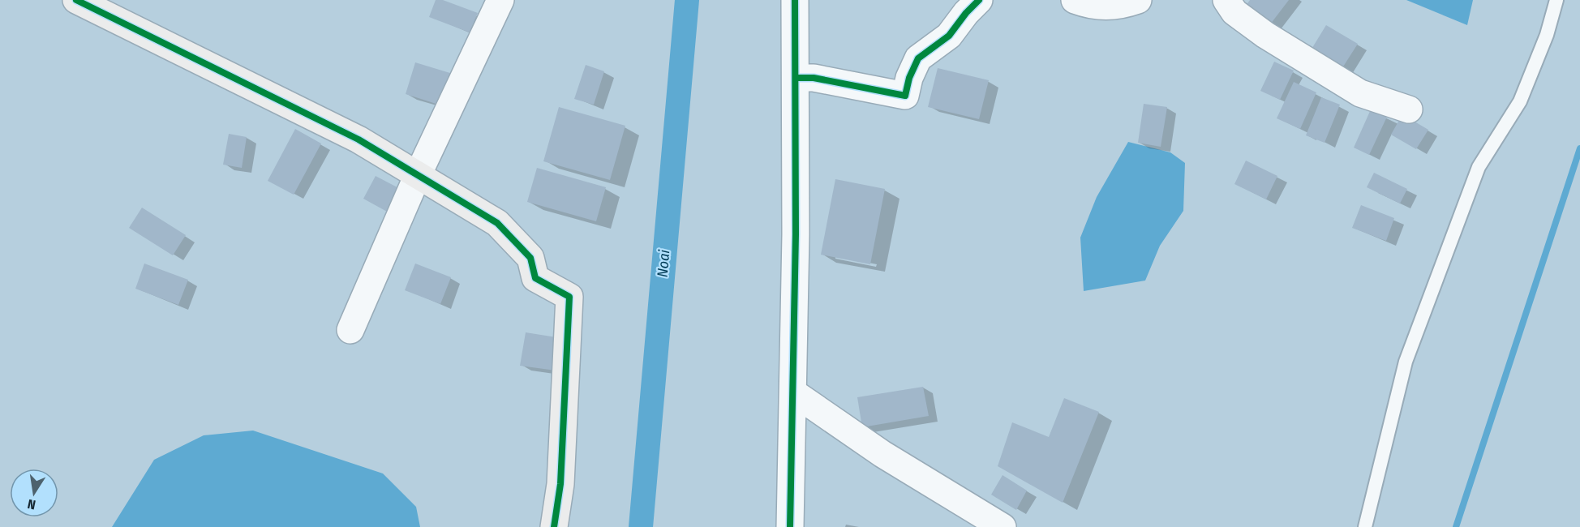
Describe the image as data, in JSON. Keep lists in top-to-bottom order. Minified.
{"water":["Noai"],"north":"bottom"}
